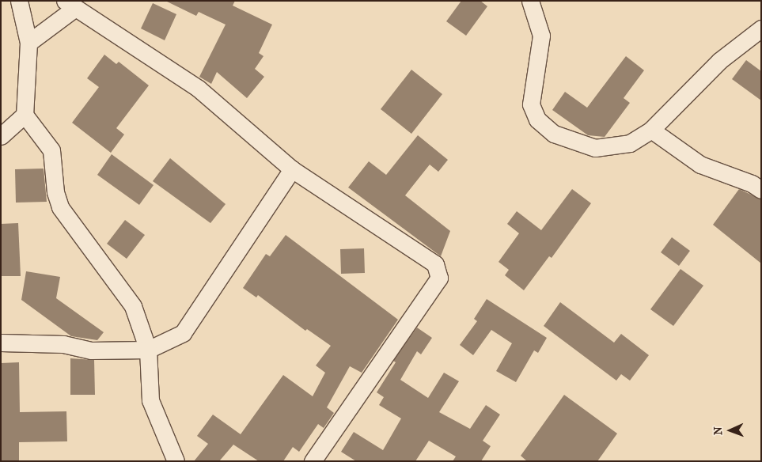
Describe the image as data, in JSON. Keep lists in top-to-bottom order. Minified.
{"north":"left"}
